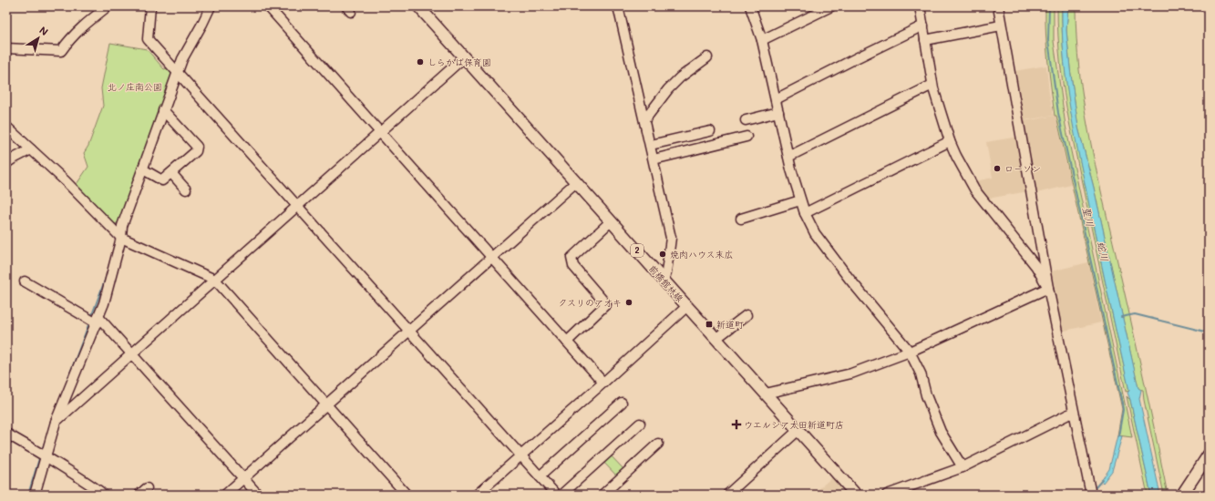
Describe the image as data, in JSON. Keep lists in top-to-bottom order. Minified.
{"streets":{"main road":["2","前橋館林線"]},"water":["聖川","蛇川"],"parks":["北ノ庄南公園"],"places":{"other":["しらかば保育園","ローソン","焼肉ハウス末広","クスリのアオキ"],"transit":["新道町"],"health":["ウエルシア太田新道町店"]},"north":"top right"}
